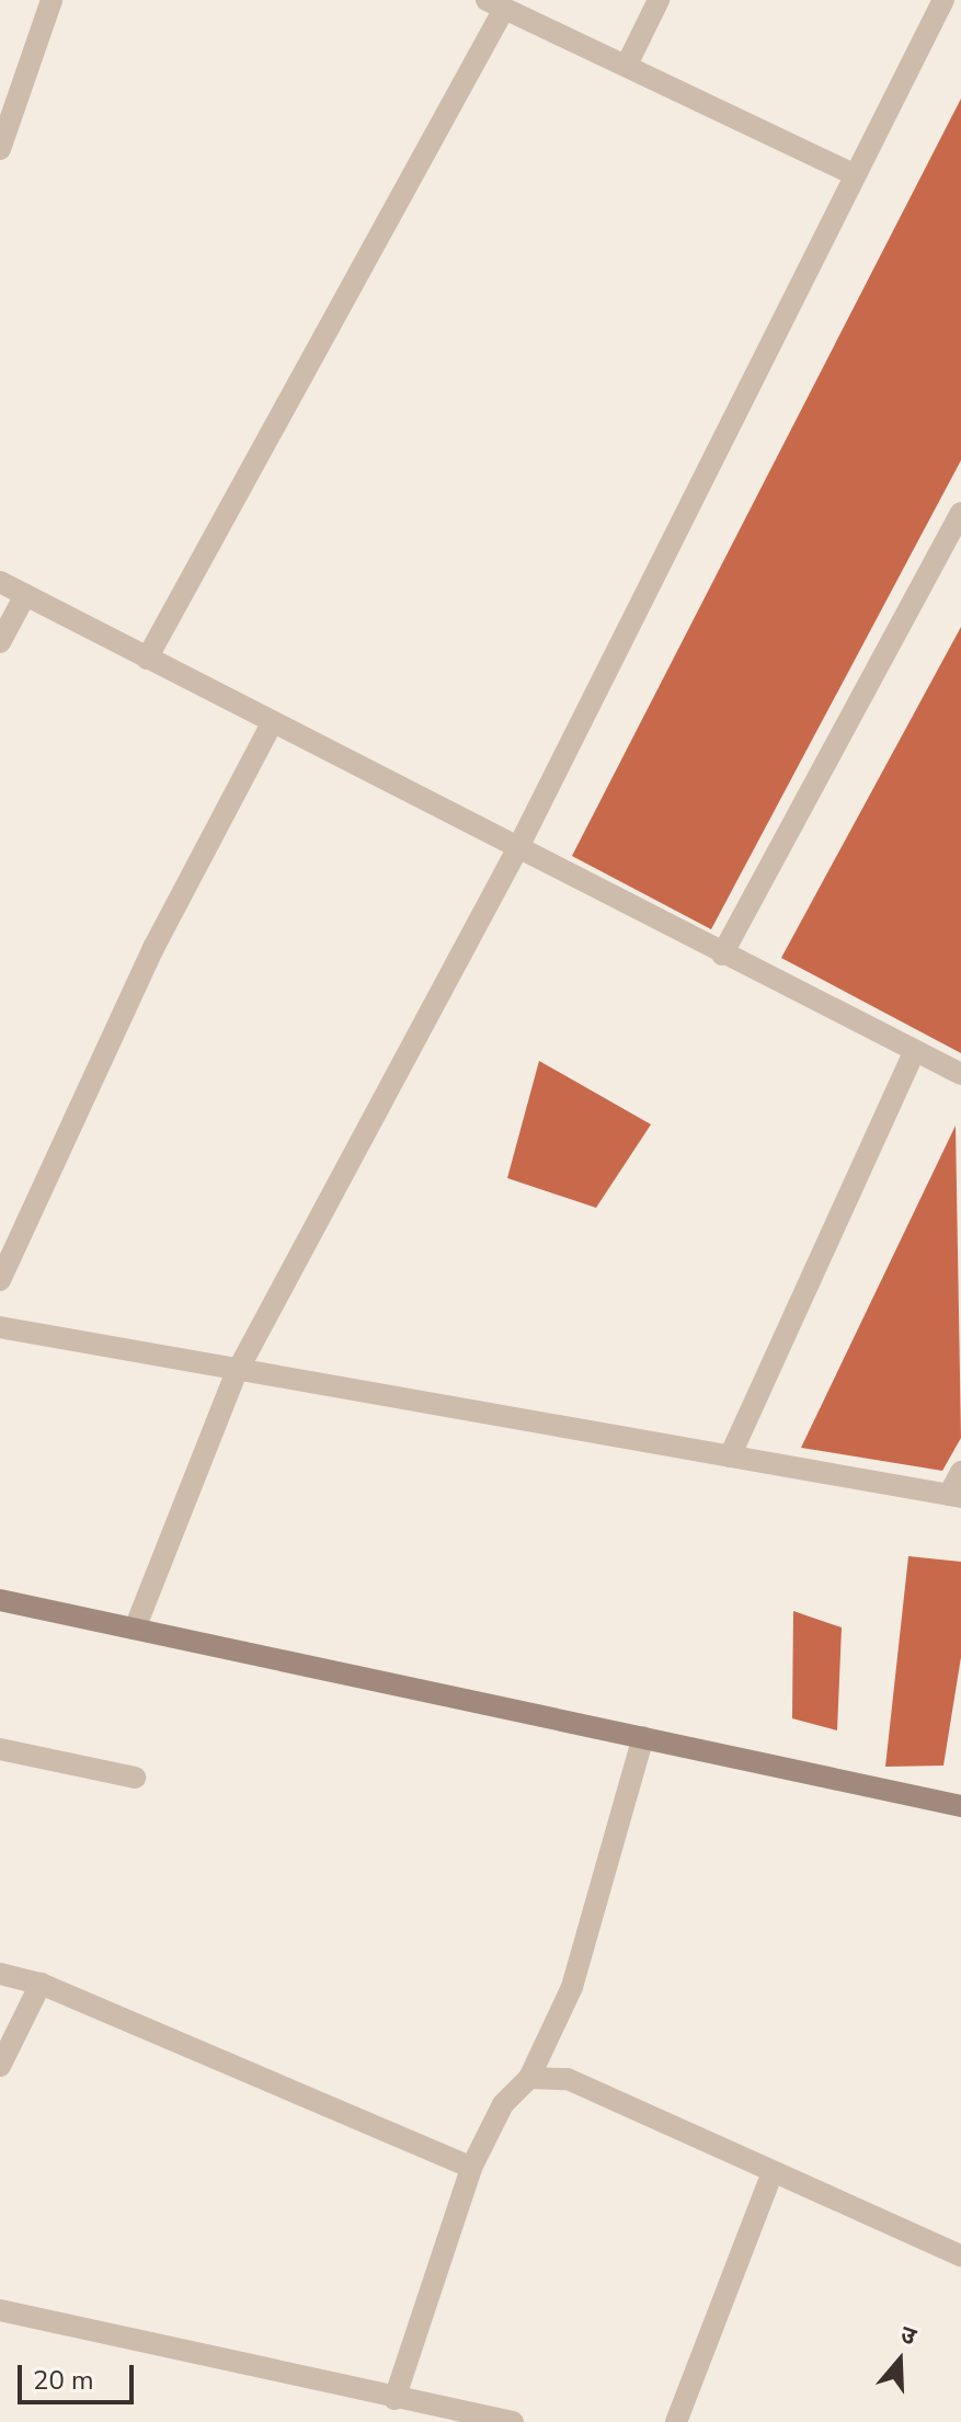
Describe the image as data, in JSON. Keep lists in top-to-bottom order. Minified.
{"scale_bar":"20 m","north":"top"}
